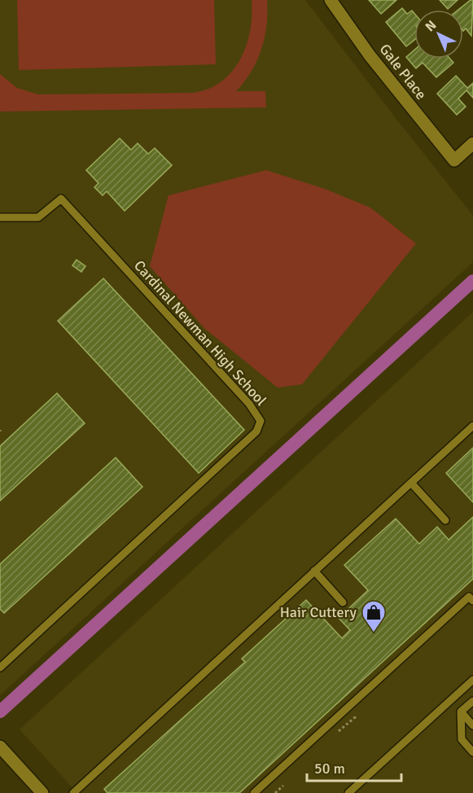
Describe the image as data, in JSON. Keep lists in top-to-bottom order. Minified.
{"streets":{"street":["Gale Place"],"lane":["Cardinal Newman High School"]},"places":{"shop":["Hair Cuttery"]},"scale_bar":"50 m","north":"top left"}
